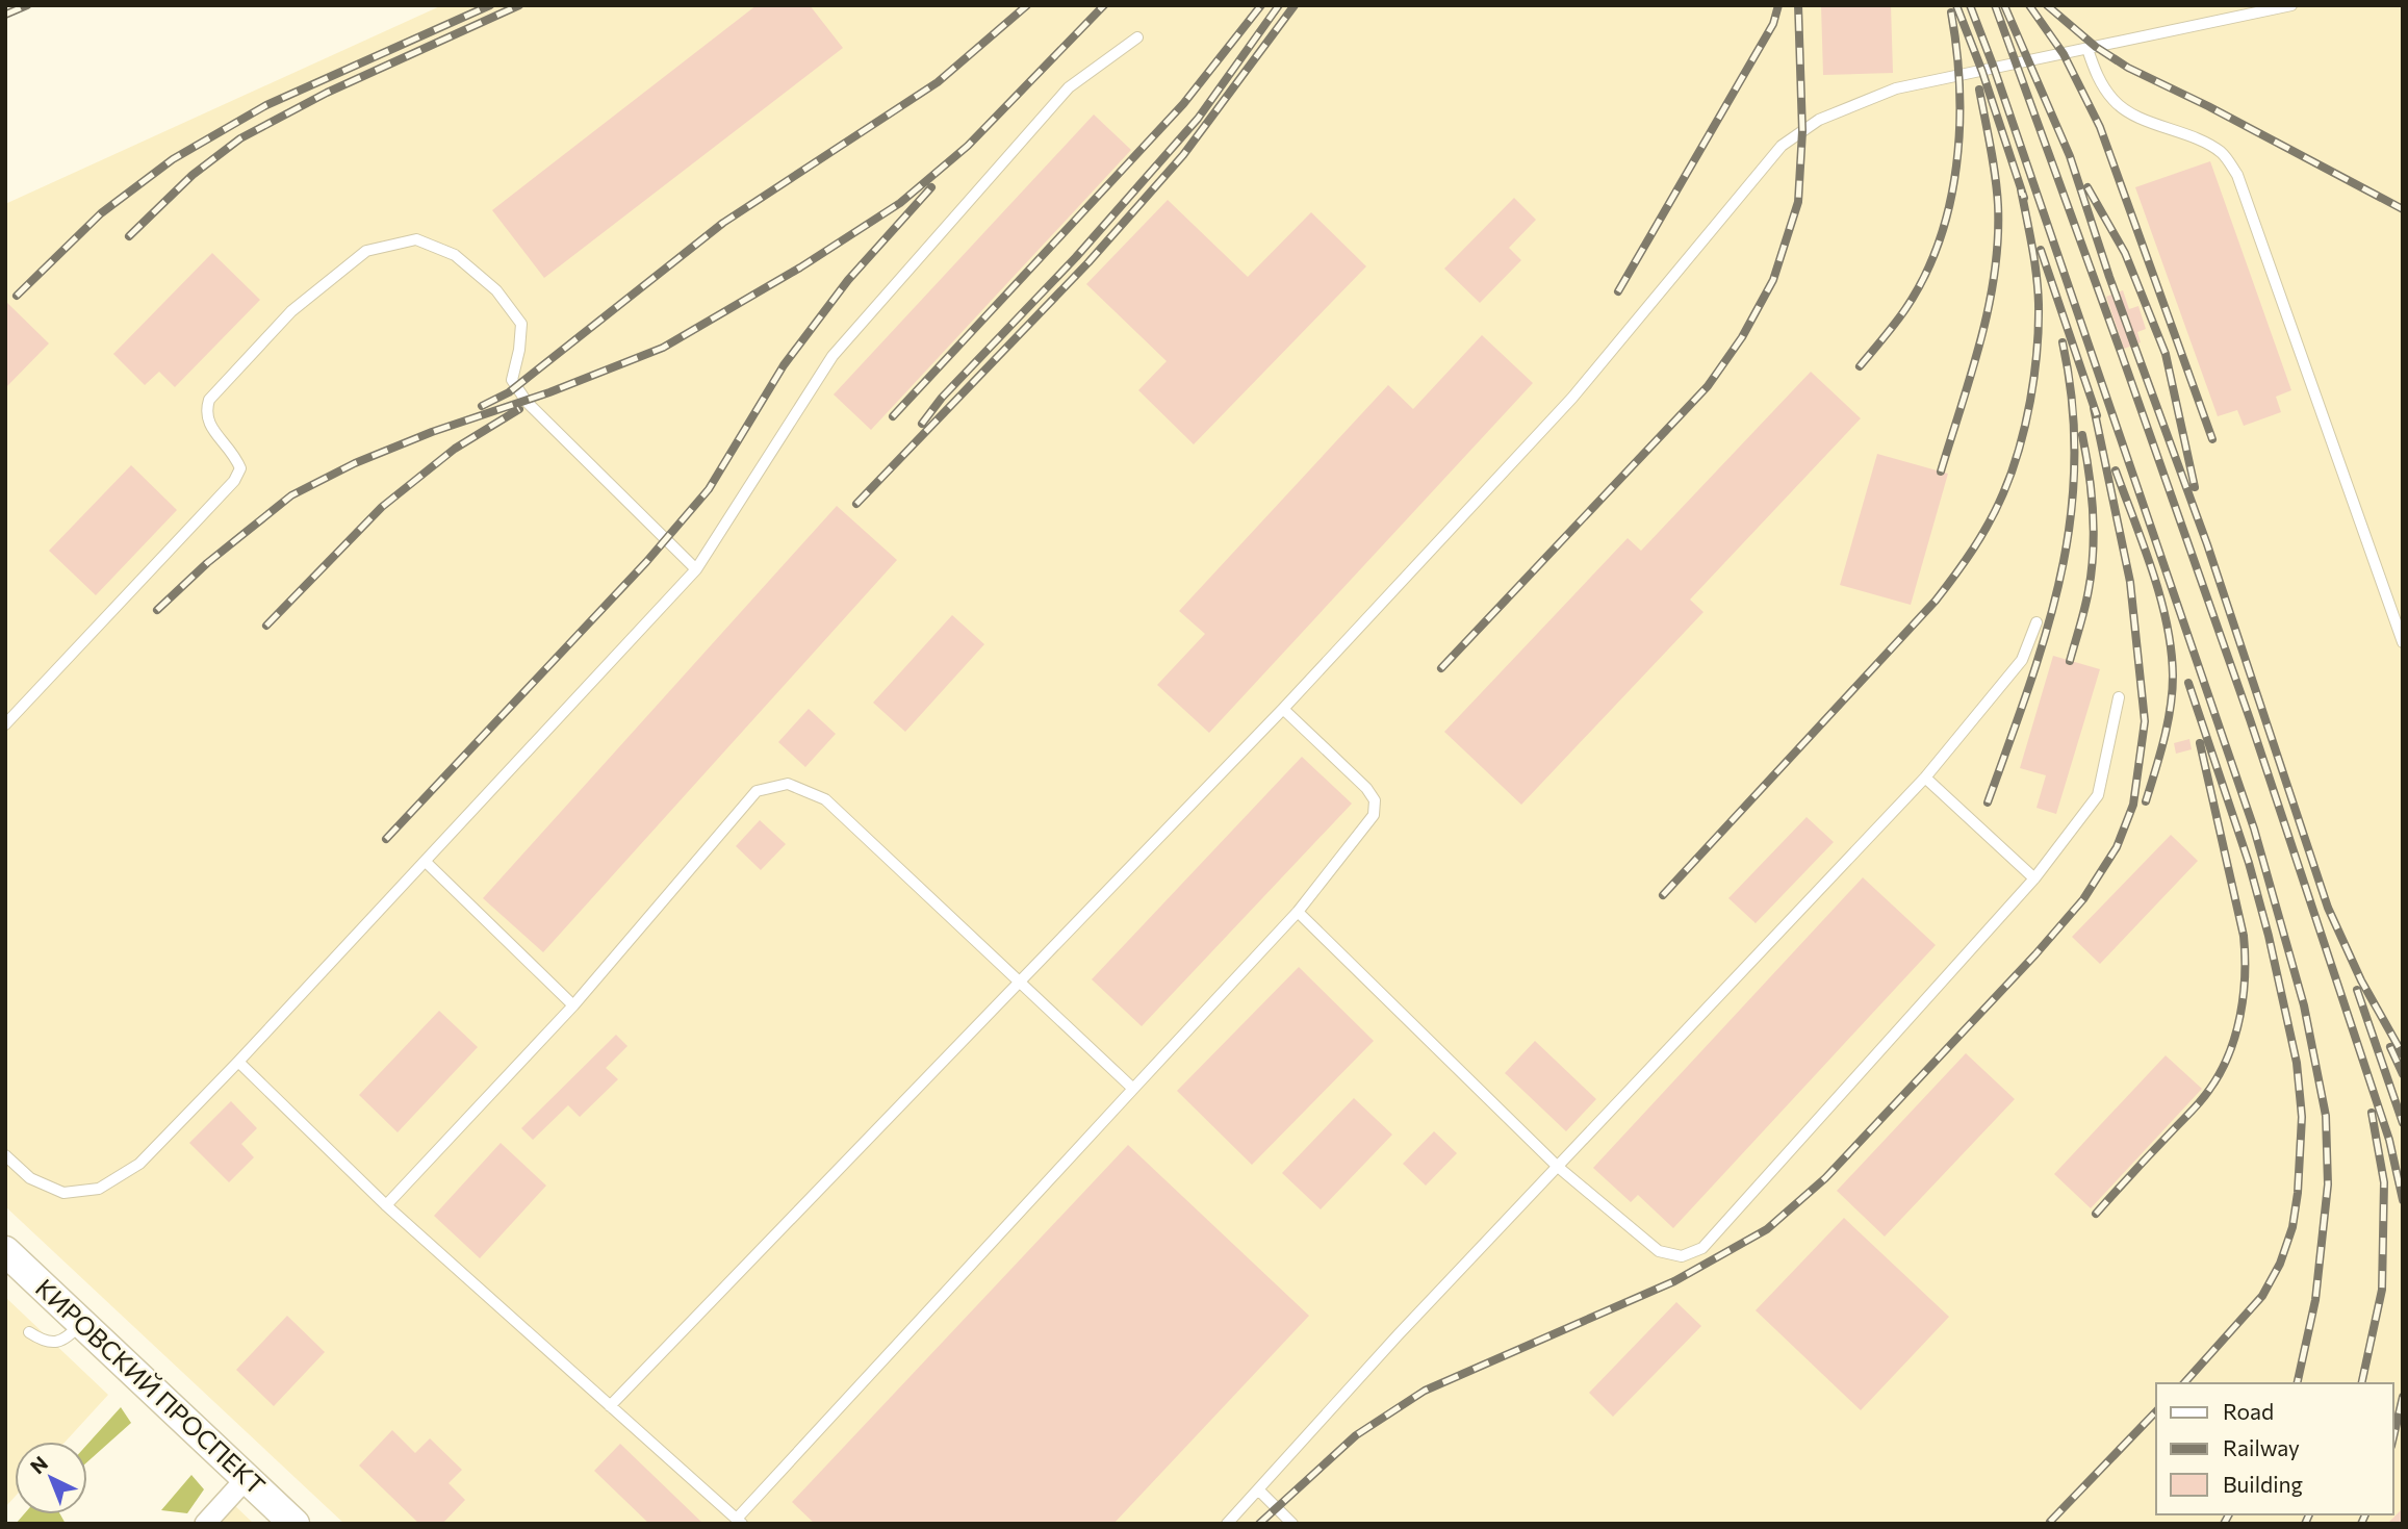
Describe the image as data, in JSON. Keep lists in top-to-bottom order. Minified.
{"streets":{"main road":["КИРОВСКИЙ ПРОСПЕКТ"]},"legend":["Road","Railway","Building"],"north":"top left"}
